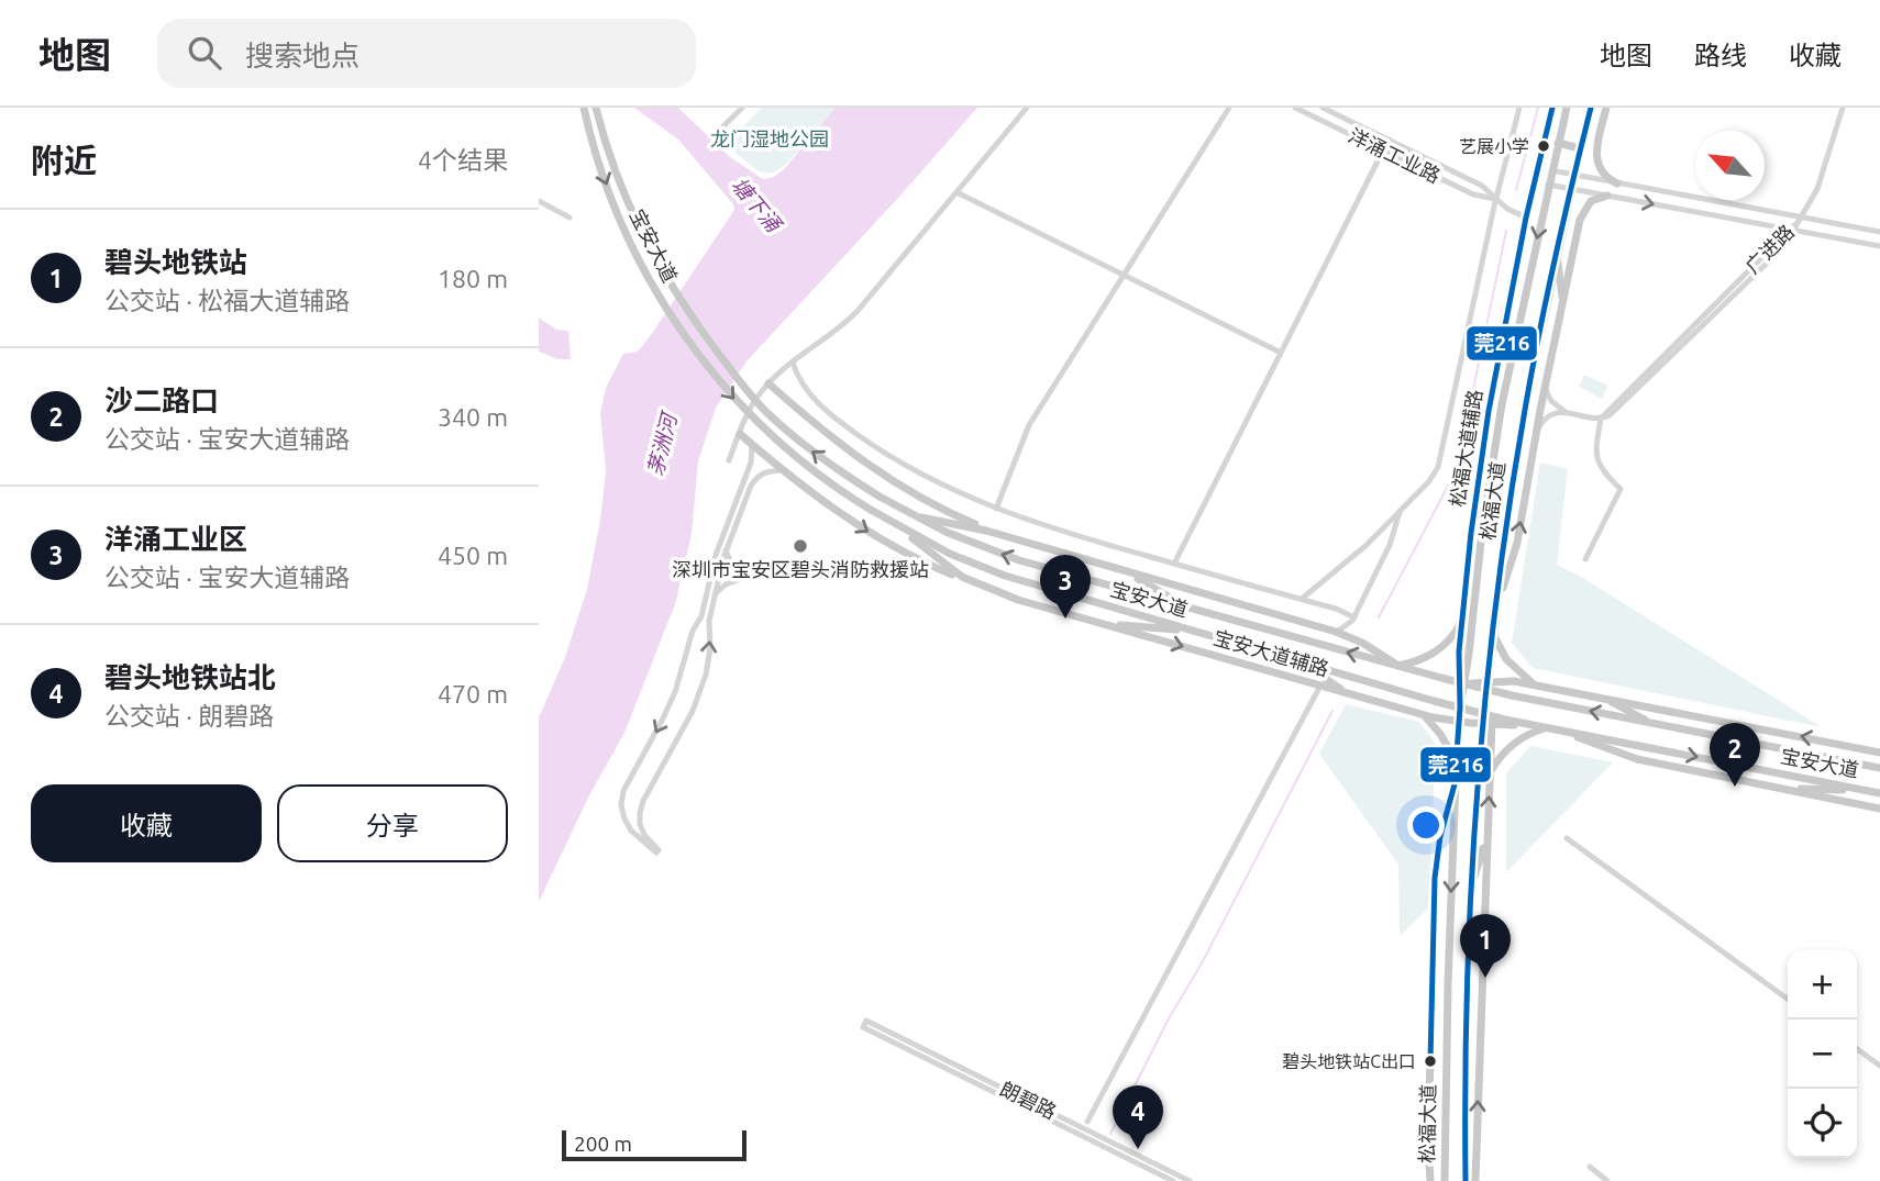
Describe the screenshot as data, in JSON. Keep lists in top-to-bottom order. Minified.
{"streets":{"main road":["宝安大道","松福大道辅路","松福大道","宝安大道辅路"],"street":["洋涌工业路","广进路","朗碧路"]},"crossings":[["洋涌工业路","松福大道辅路"],["宝安大道","松福大道辅路"],["宝安大道","松福大道"],["宝安大道","宝安大道辅路"],["松福大道辅路","松福大道"],["松福大道","宝安大道辅路"]],"water":["塘下涌","茅洲河"],"parks":["龙门湿地公园"],"places":["艺展小学","深圳市宝安区碧头消防救援站","碧头地铁站C出口"],"lines":["transit line 莞216"],"scale_bar":"200 m","north":"top left","page":{"header":"地图","search":"搜索地点","nav":["地图","路线","收藏"],"heading":["附近","4个结果"],"list":[{"mark":"1","name":"碧头地铁站","note":"公交站 · 松福大道辅路","value":"180 m"},{"mark":"2","name":"沙二路口","note":"公交站 · 宝安大道辅路","value":"340 m"},{"mark":"3","name":"洋涌工业区","note":"公交站 · 宝安大道辅路","value":"450 m"},{"mark":"4","name":"碧头地铁站北","note":"公交站 · 朗碧路","value":"470 m"}],"pins":["3","2","1","4"],"buttons":["收藏","分享"],"map_buttons":["+","−"],"scale":"200 m"}}
